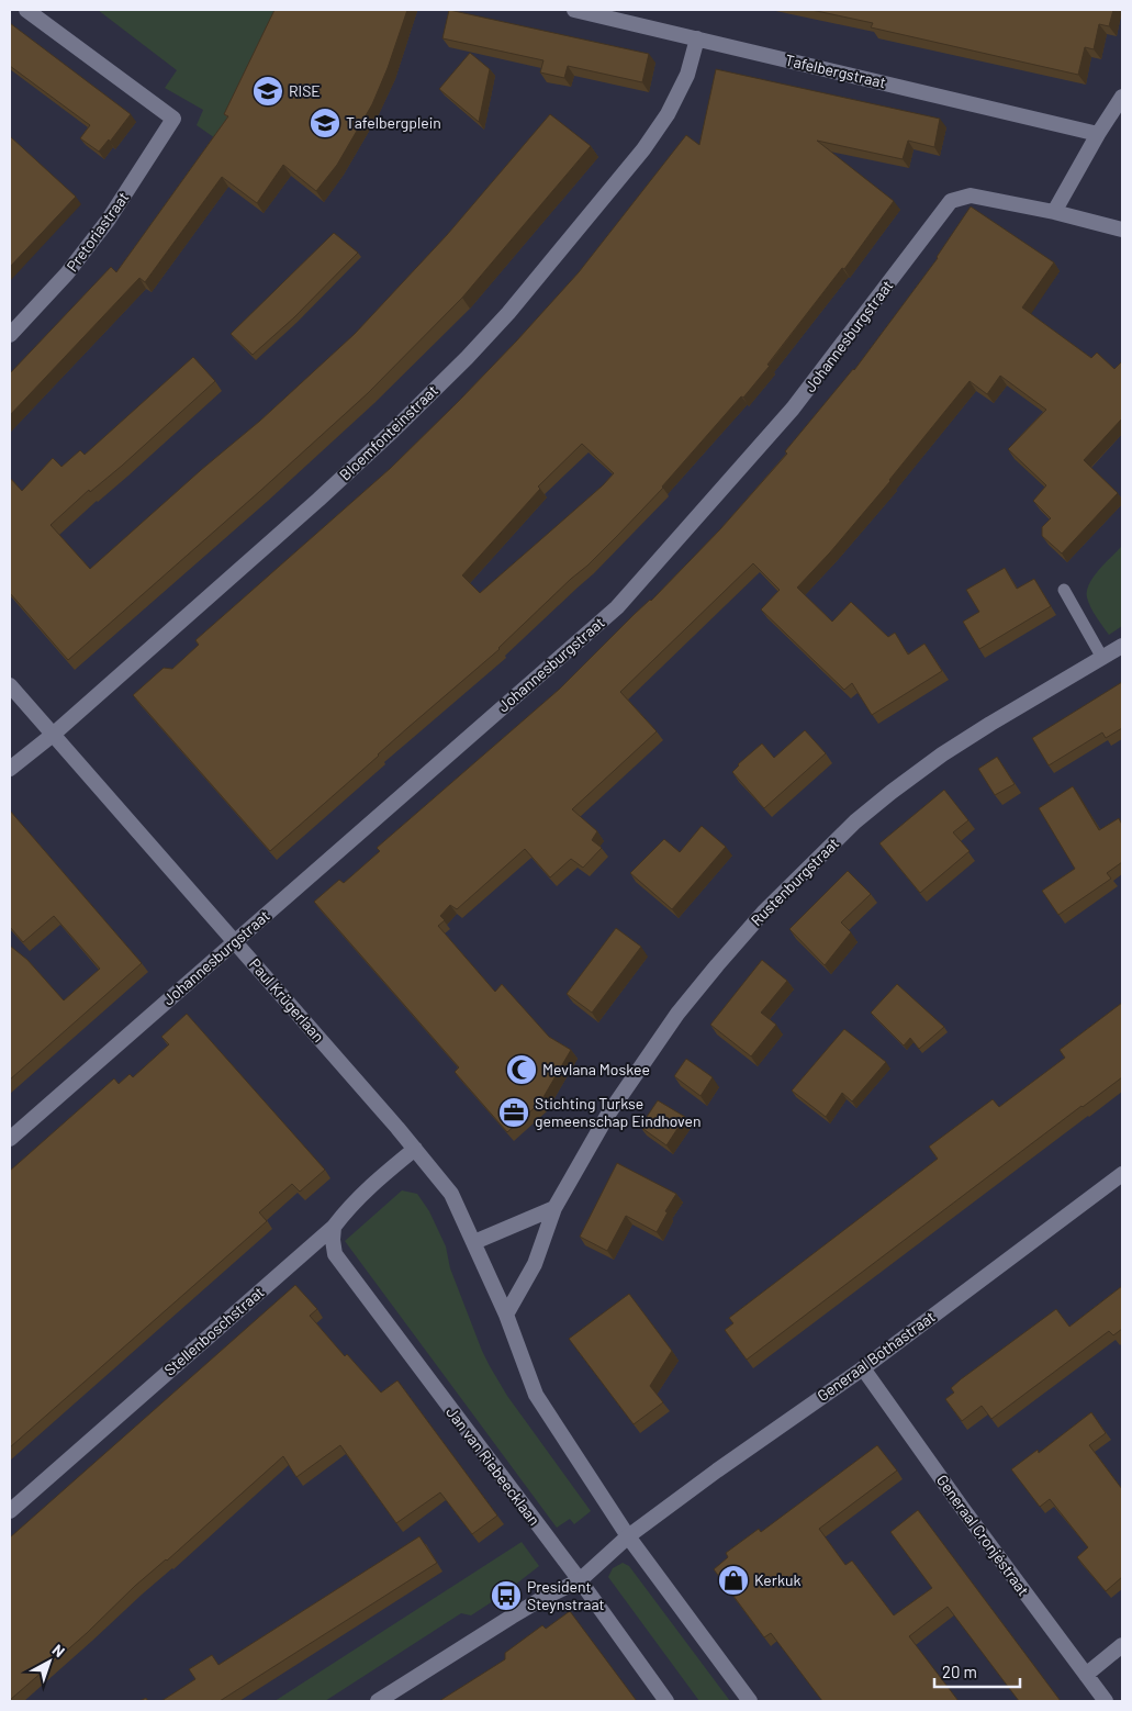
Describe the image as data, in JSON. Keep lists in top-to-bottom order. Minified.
{"streets":{"street":["Tafelbergstraat","Pretoriastraat","Johannesburgstraat","Bloemfonteinstraat","Rustenburgstraat","Paul Krügerlaan","Stellenboschstraat","Generaal Bothastraat","Jan van Riebeecklaan","Generaal Cronjéstraat"]},"crossings":[["Tafelbergstraat","Bloemfonteinstraat"],["Johannesburgstraat","Paul Krügerlaan"],["Bloemfonteinstraat","Paul Krügerlaan"],["Rustenburgstraat","Paul Krügerlaan"],["Paul Krügerlaan","Stellenboschstraat"],["Stellenboschstraat","Jan van Riebeecklaan"],["Generaal Bothastraat","Generaal Cronjéstraat"]],"places":{"school or university":["RISE","Tafelbergplein"],"mosque":["Mevlana Moskee"],"office":["Stichting Turkse gemeenschap Eindhoven"],"shop":["Kerkuk"],"bus stop":["President Steynstraat"]},"scale_bar":"20 m","north":"top right"}
